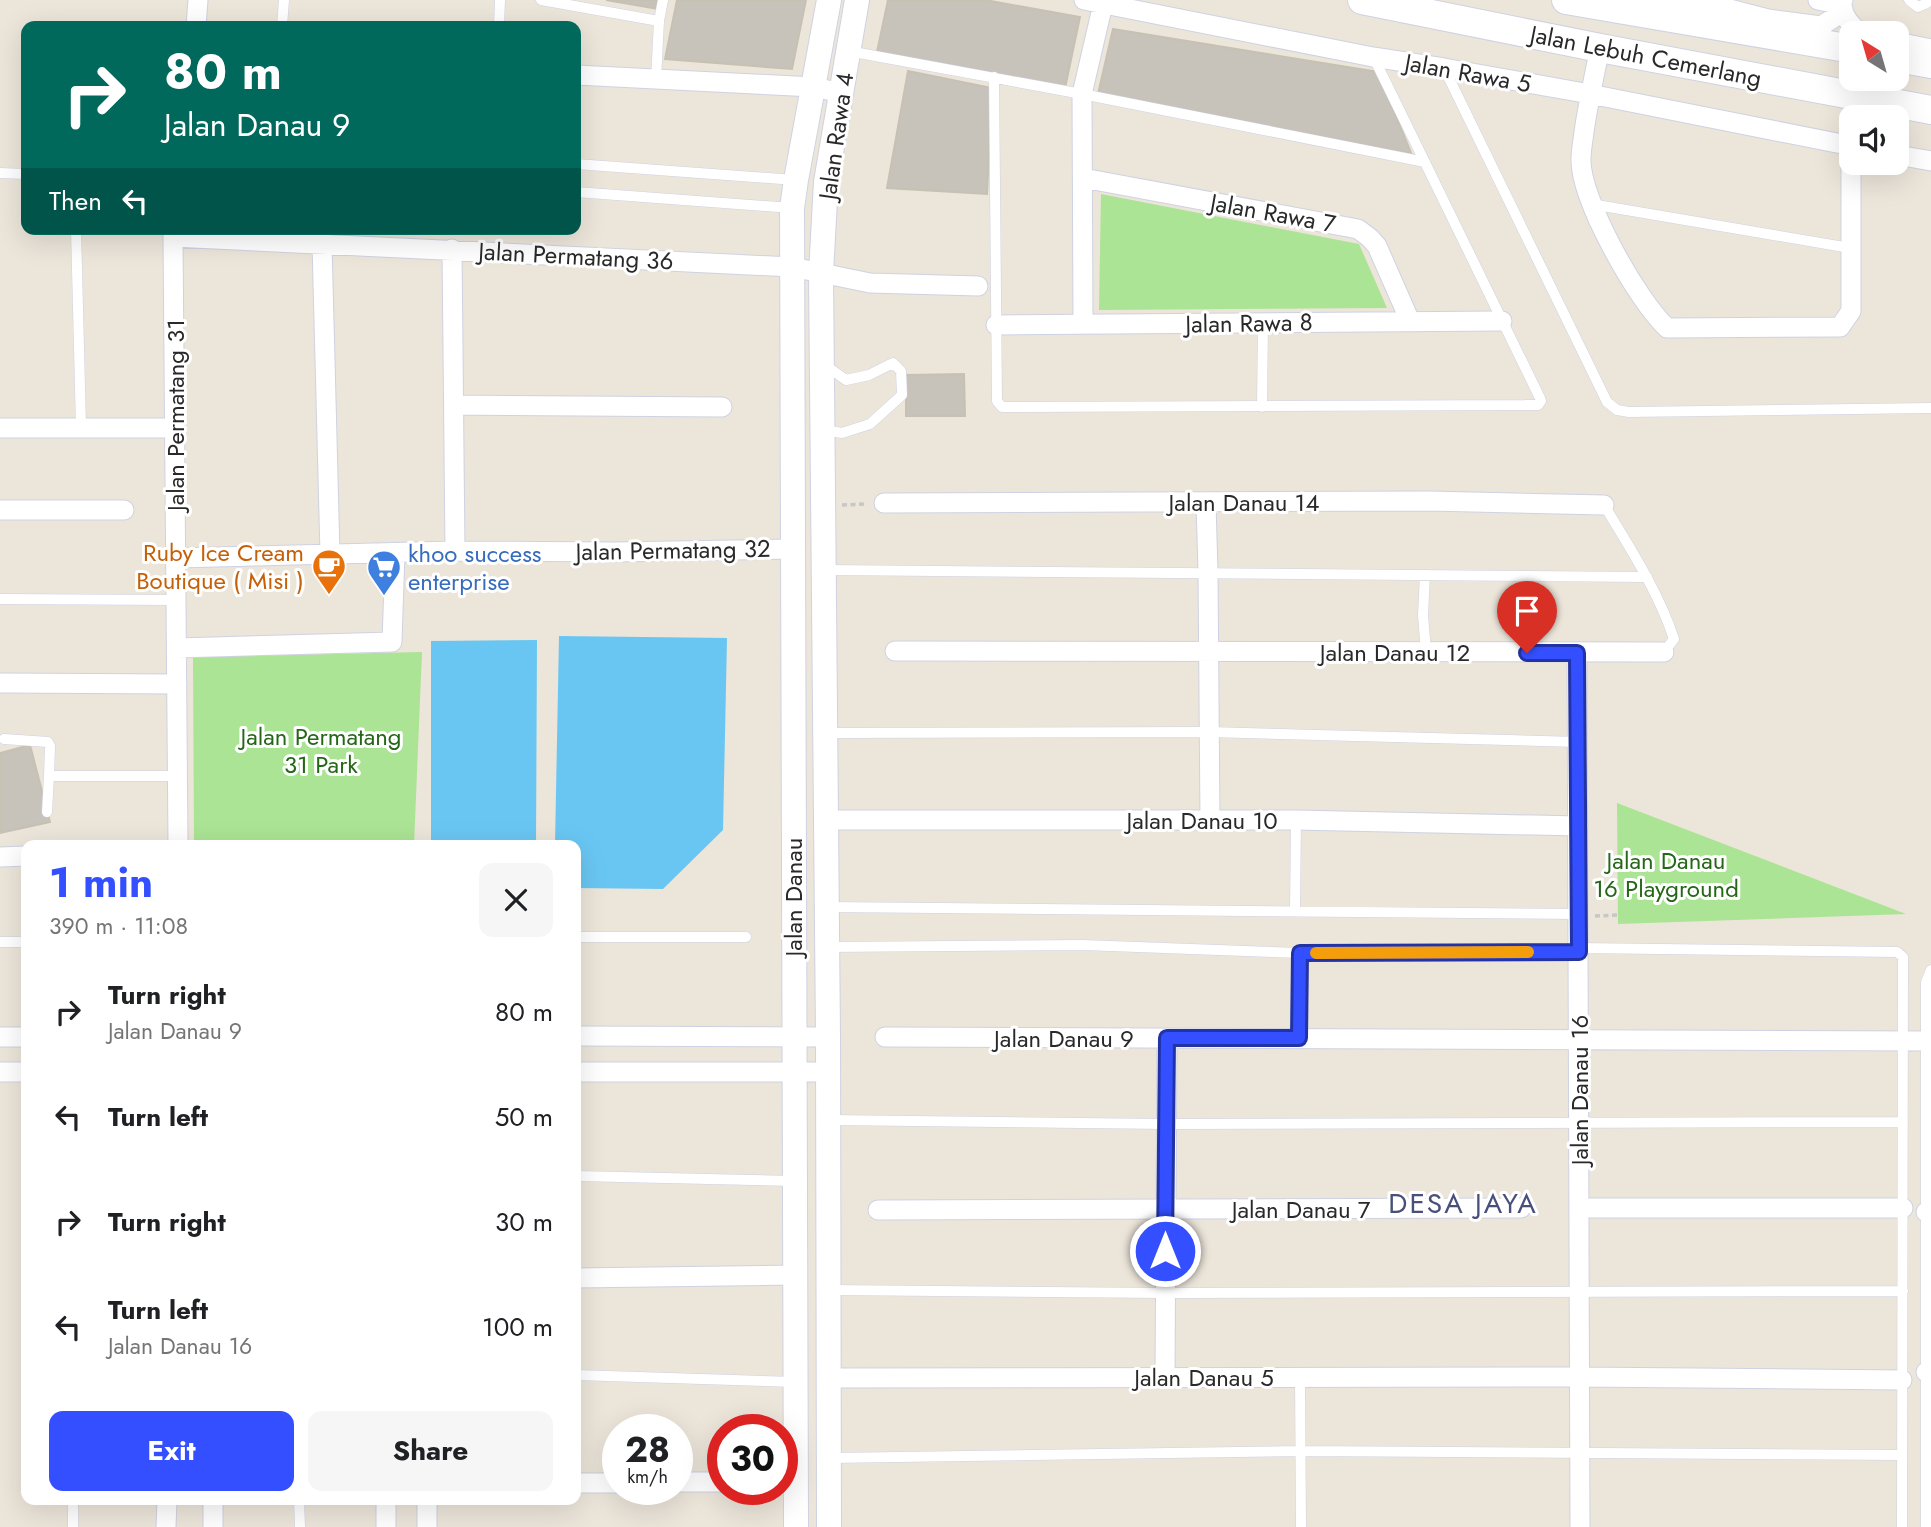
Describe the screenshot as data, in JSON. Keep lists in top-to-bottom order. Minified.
{"streets":{"main road":["Jalan Lebuh Cemerlang"],"street":["Jalan Rawa 5","Jalan Rawa 4","Jalan Rawa 7","Jalan Permatang 36","Jalan Rawa 8","Jalan Permatang 31","Jalan Danau 14","Jalan Permatang 32","Jalan Danau 12","Jalan Danau 10","Jalan Danau","Jalan Danau 9","Jalan Danau 16","Jalan Danau 7","Jalan Danau 5"]},"crossings":[["Jalan Rawa 4","Jalan Permatang 36"],["Jalan Rawa 4","Jalan Danau"],["Jalan Rawa 7","Jalan Rawa 8"],["Jalan Permatang 36","Jalan Danau"],["Jalan Permatang 31","Jalan Permatang 32"],["Jalan Permatang 32","Jalan Danau"],["Jalan Danau 12","Jalan Danau 16"],["Jalan Danau 10","Jalan Danau"],["Jalan Danau 10","Jalan Danau 16"],["Jalan Danau","Jalan Danau 5"],["Jalan Danau 9","Jalan Danau 16"],["Jalan Danau 16","Jalan Danau 5"]],"districts":["DESA JAYA"],"parks":["Jalan Permatang 31 Park","Jalan Danau 16 Playground"],"places":{"cafe":["Ruby Ice Cream Boutique ( Misi )"],"supermarket":["khoo success enterprise"]},"north":"top left","page":{"turn":["80 m","Jalan Danau 9"],"then":"Then","heading":["1 min","390 m · 11:08"],"list":[{"name":"Turn right","note":"Jalan Danau 9","value":"80 m"},{"name":"Turn left","value":"50 m"},{"name":"Turn right","value":"30 m"},{"name":"Turn left","note":"Jalan Danau 16","value":"100 m"}],"buttons":["Exit","Share"],"speed":"28 km/h","limit":"30"}}
